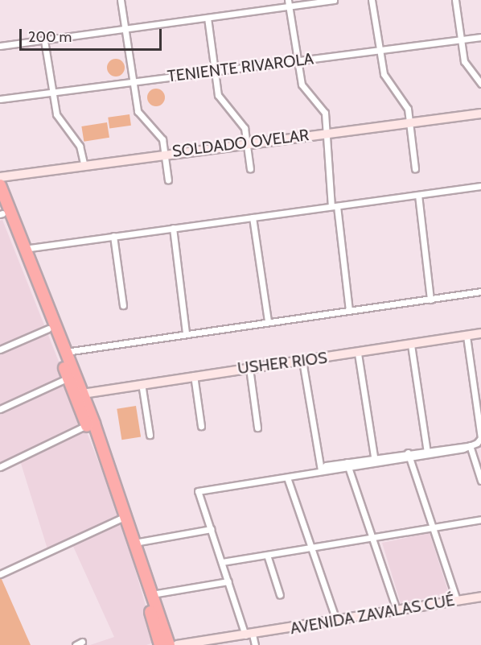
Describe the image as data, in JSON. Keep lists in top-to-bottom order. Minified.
{"streets":{"main road":["SOLDADO OVELAR","USHER RIOS","AVENIDA ZAVALAS CUÉ"],"street":["TENIENTE RIVAROLA"]},"scale_bar":"200 m"}
